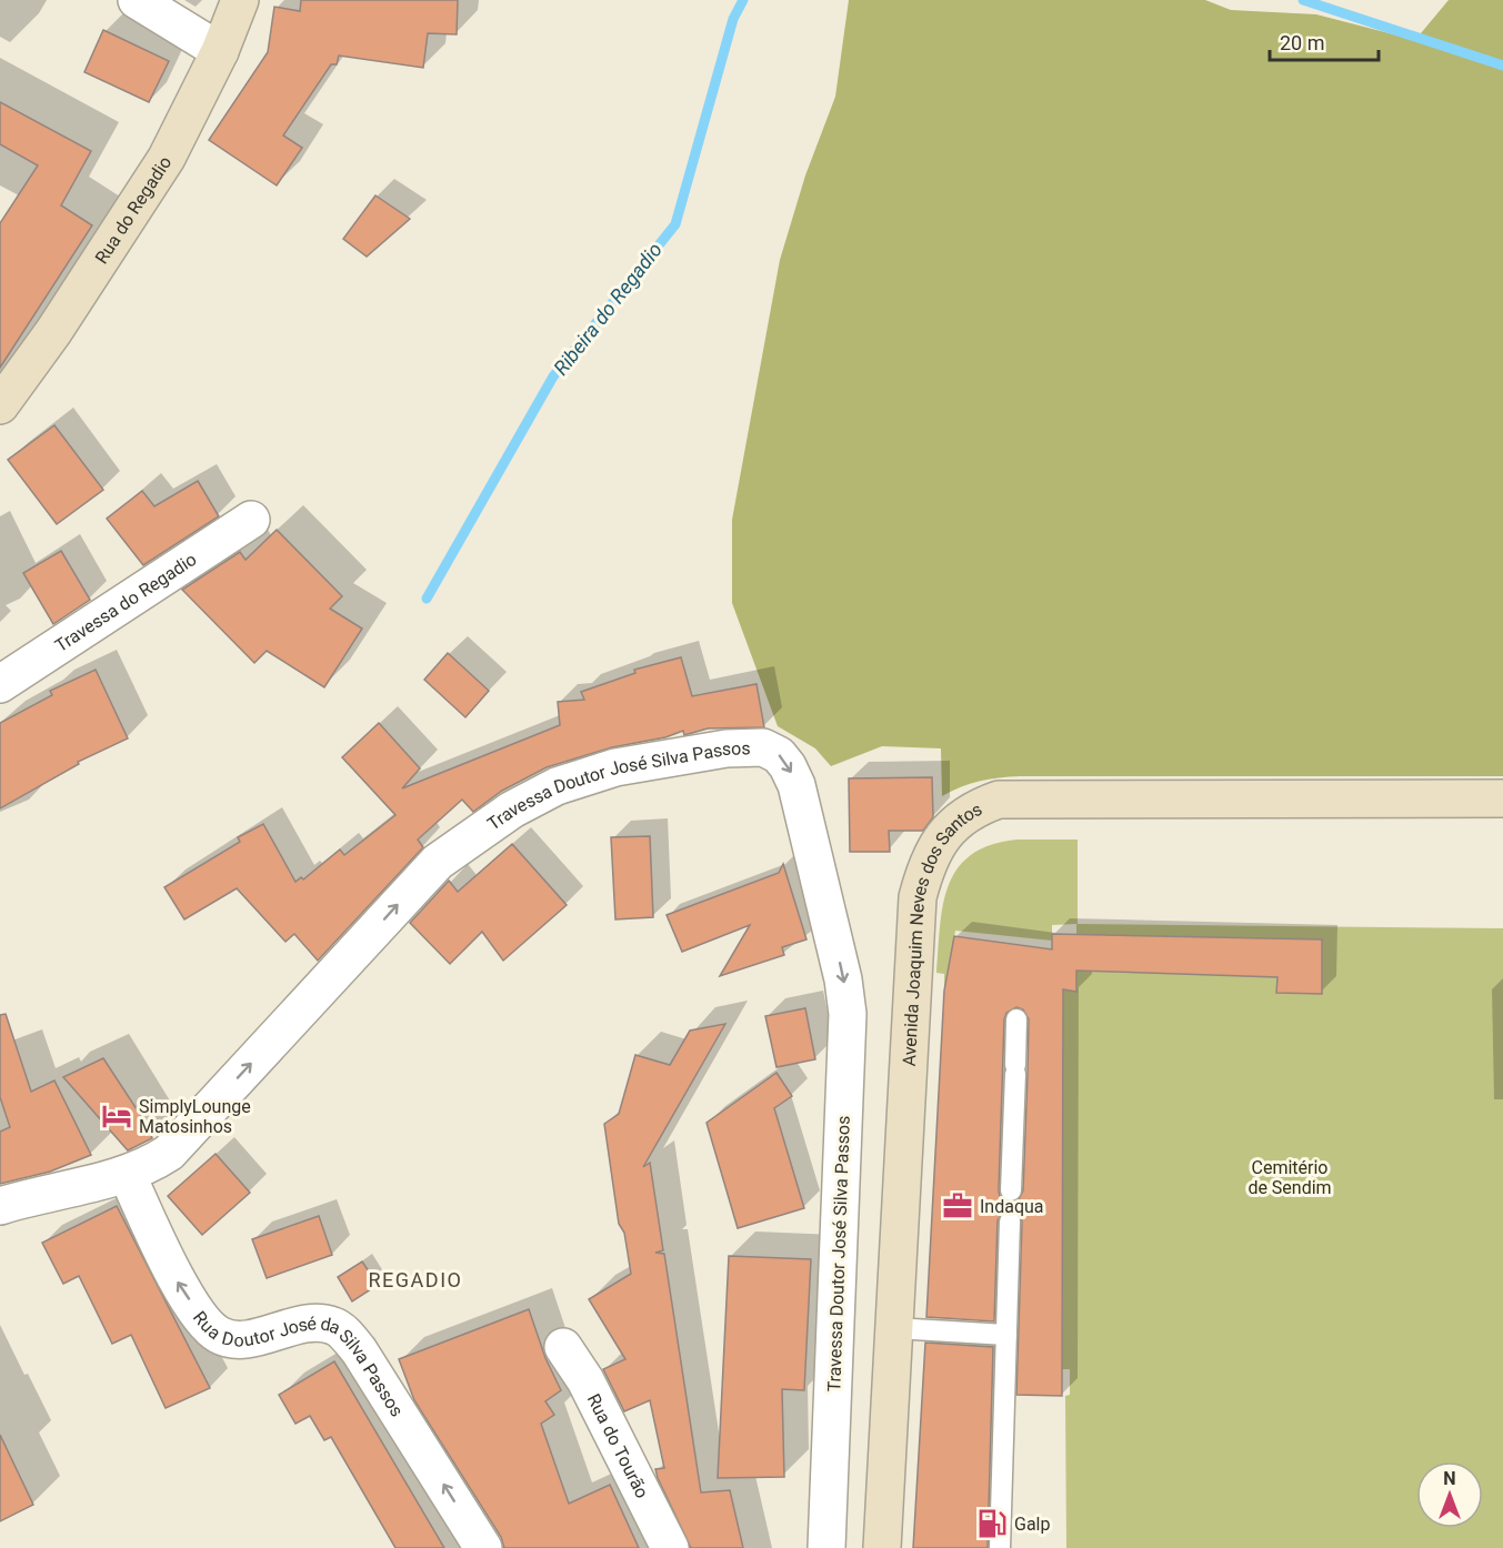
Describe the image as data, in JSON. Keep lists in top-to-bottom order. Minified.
{"streets":{"street":["Rua do Regadio","Travessa do Regadio","Travessa Doutor José Silva Passos","Avenida Joaquim Neves dos Santos","Rua Doutor José da Silva Passos","Rua do Tourão"]},"crossings":[["Travessa Doutor José Silva Passos","Rua Doutor José da Silva Passos"]],"one_way":["Rua Doutor José da Silva Passos"],"districts":["REGADIO"],"water":["Ribeira do Regadio"],"parks":["Cemitério de Sendim"],"places":{"hotel":["SimplyLounge Matosinhos"],"office":["Indaqua"],"fuel station":["Galp"]},"scale_bar":"20 m","north":"top"}
